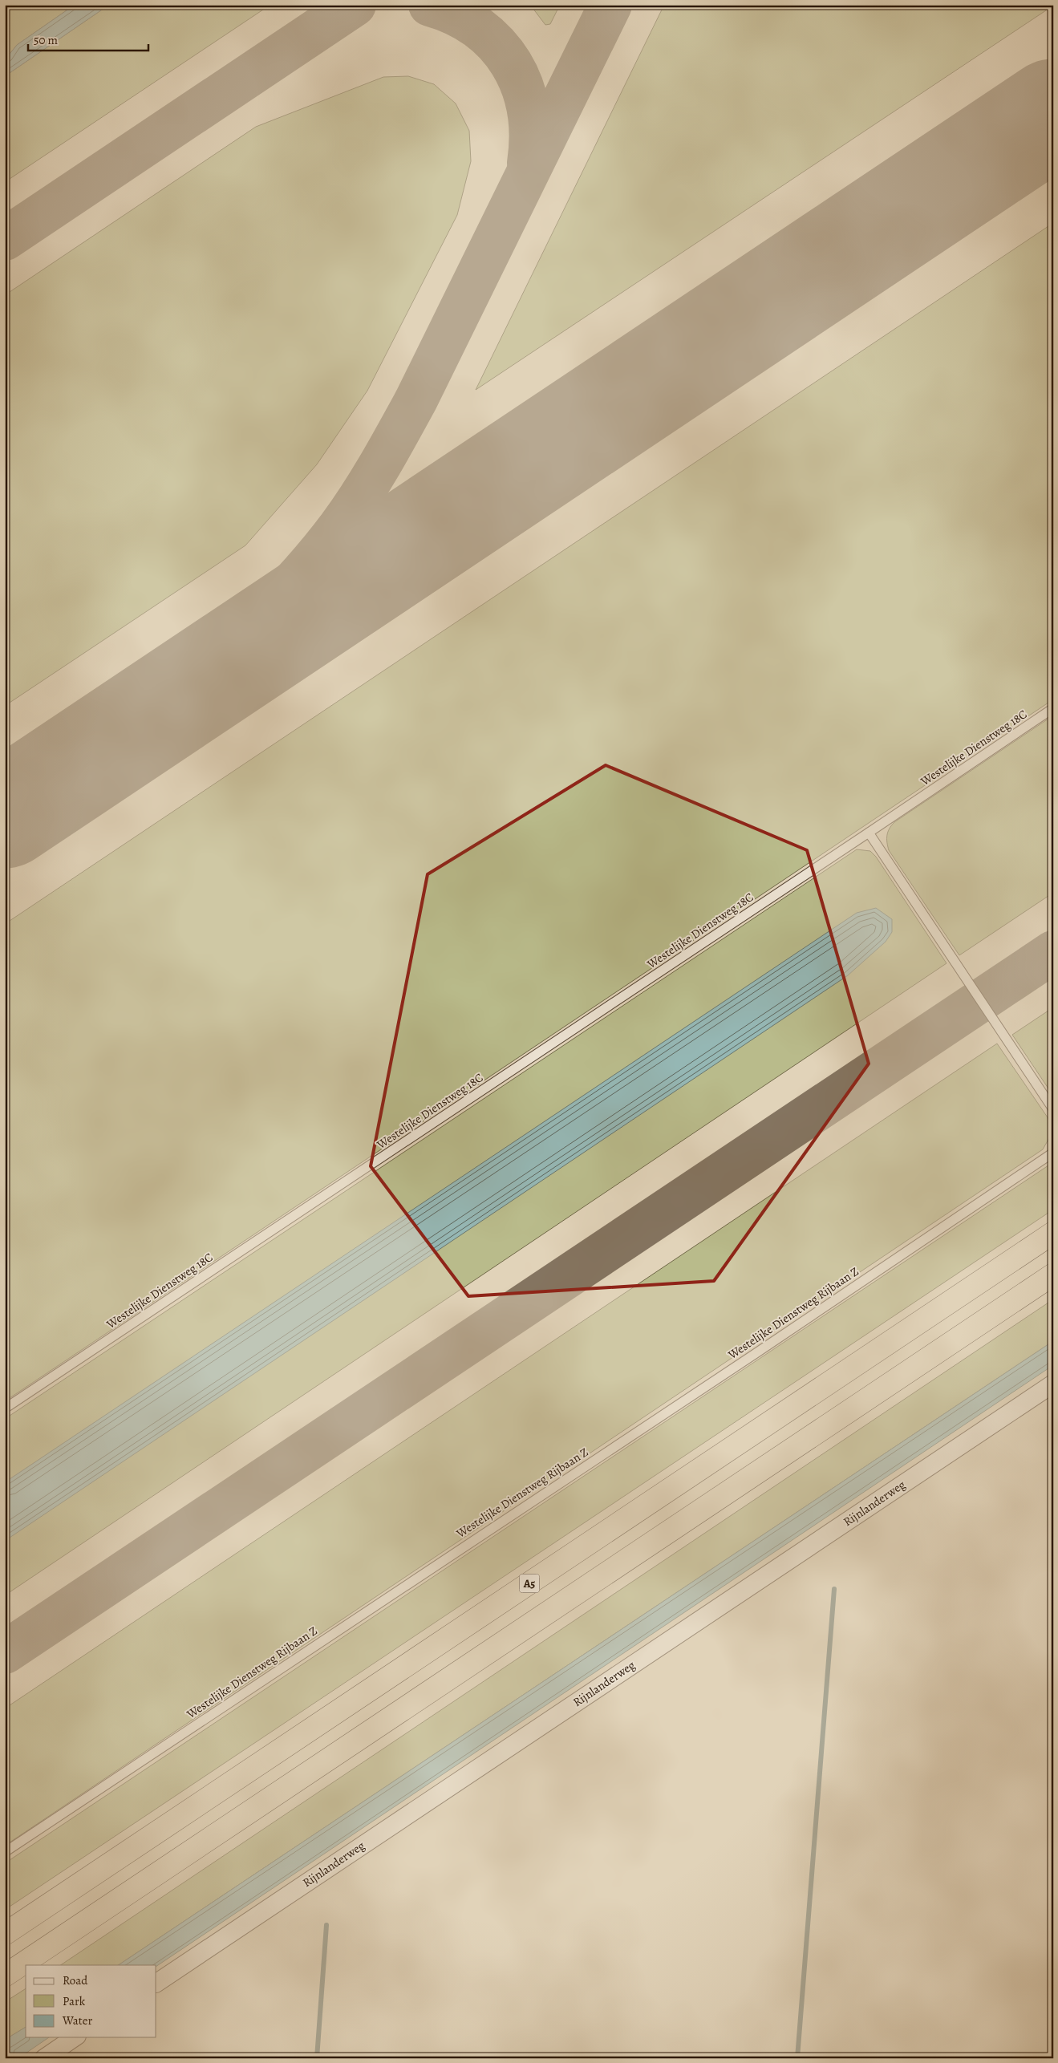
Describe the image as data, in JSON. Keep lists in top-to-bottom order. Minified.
{"streets":{"highway":["A5"],"street":["Rijnlanderweg"],"lane":["Westelijke Dienstweg 18C","Westelijke Dienstweg Rijbaan Z"]},"legend":["Road","Park","Water"],"scale_bar":"50 m"}
